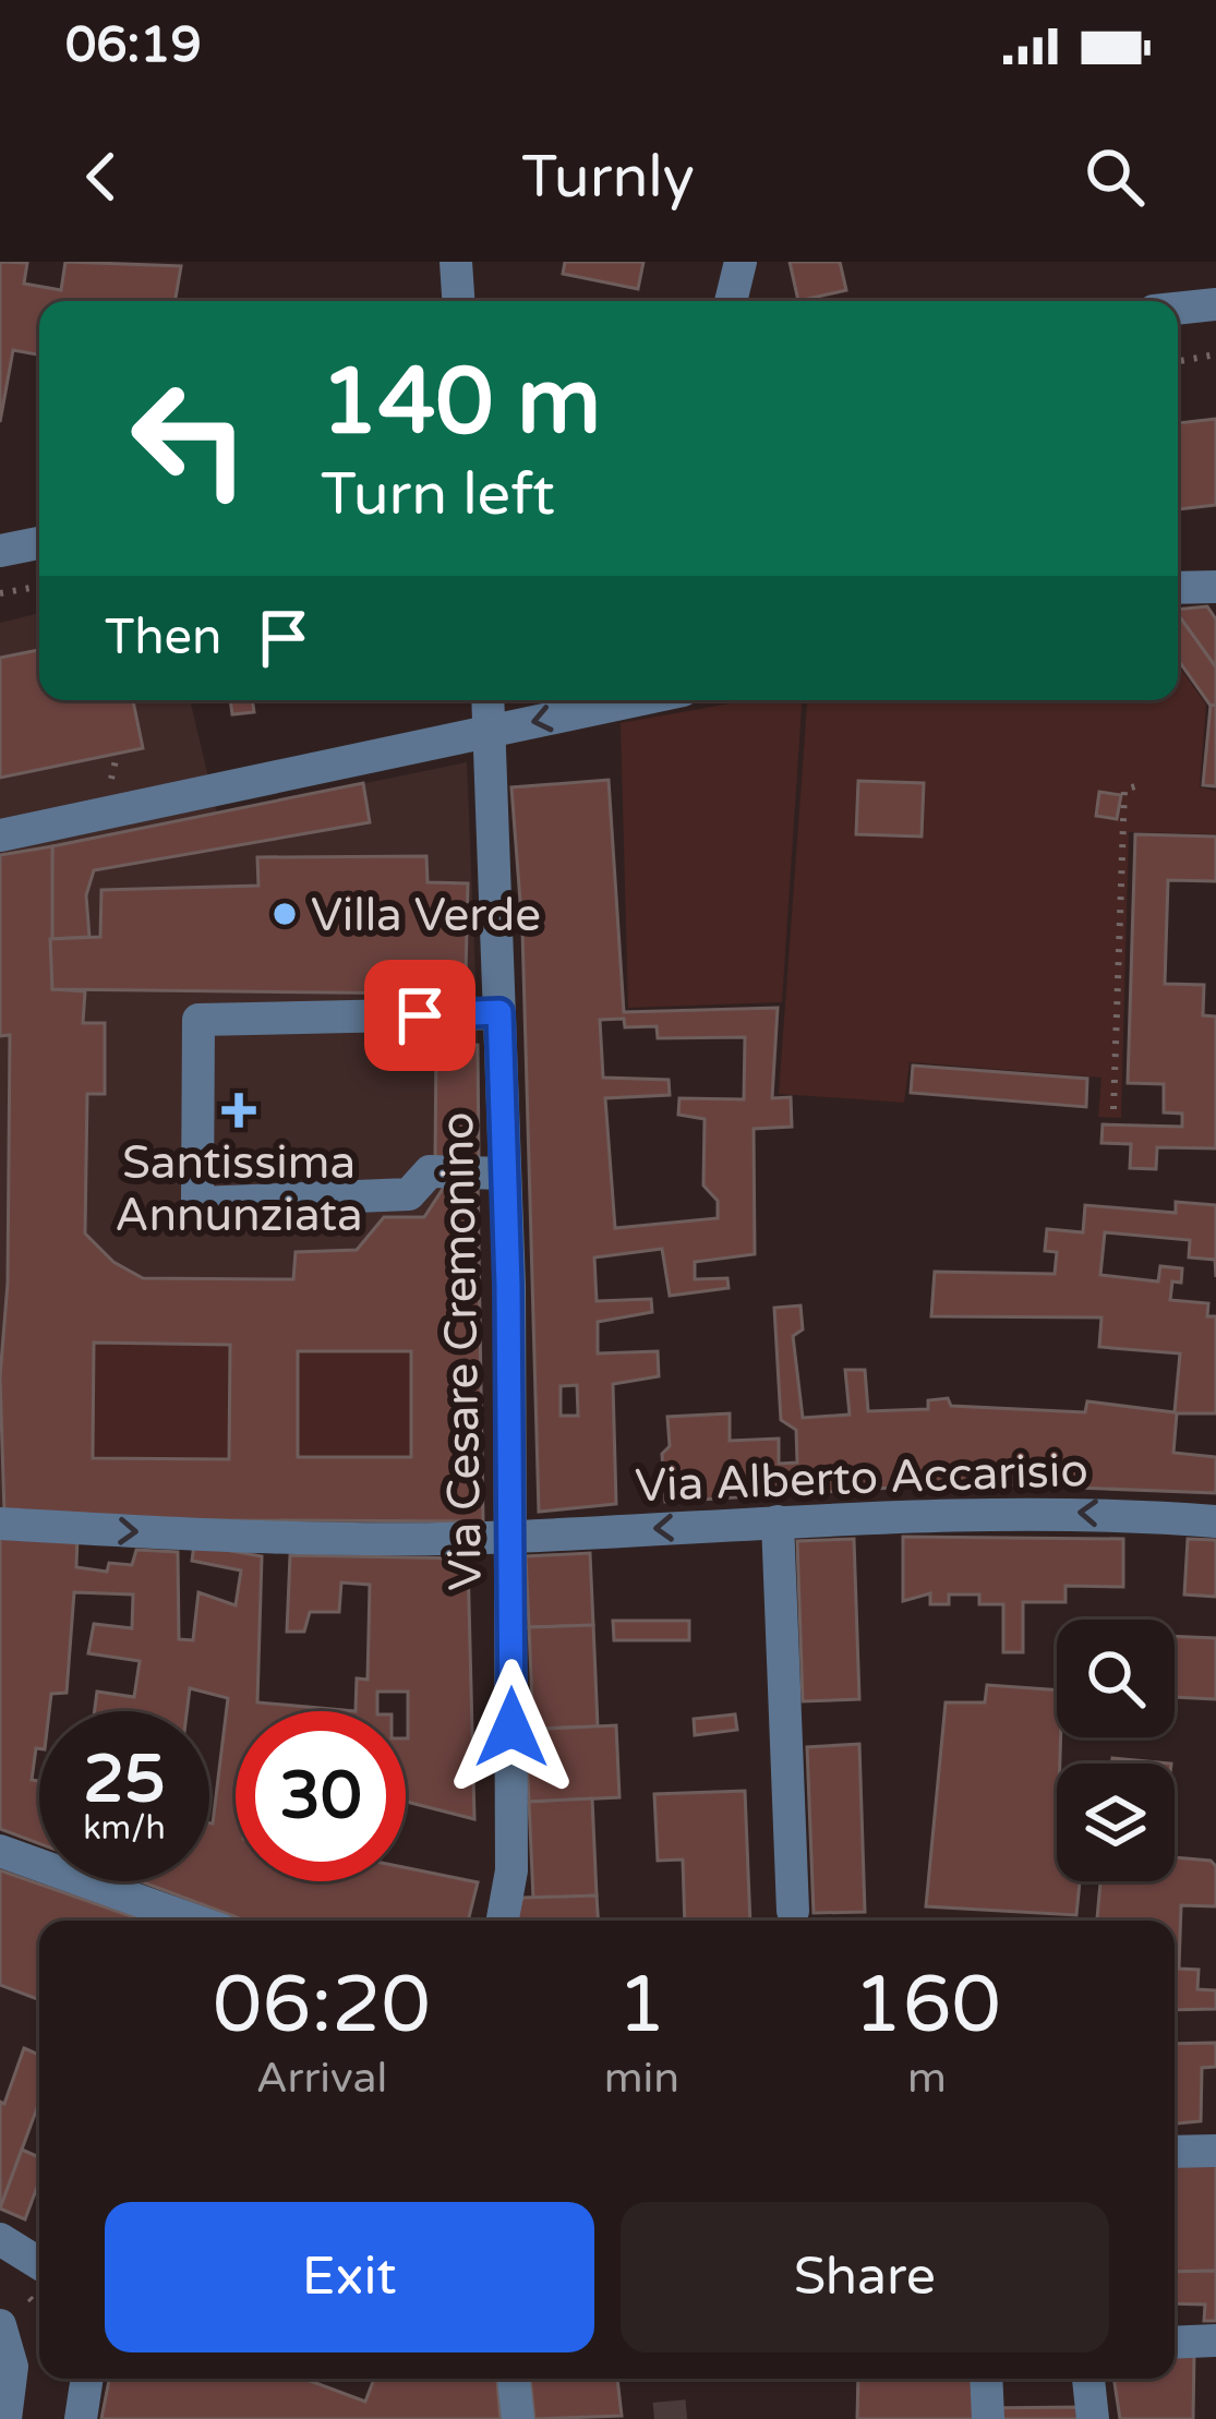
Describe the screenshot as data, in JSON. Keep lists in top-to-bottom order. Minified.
{"streets":{"street":["Via Cesare Cremonino","Via Alberto Accarisio"]},"crossings":[["Via Cesare Cremonino","Via Alberto Accarisio"]],"places":{"other":["Villa Verde"],"health":["Santissima Annunziata"]},"page":{"status":"06:19","header":"Turnly","turn":["140 m","Turn left"],"then":"Then","speed":"25 km/h","limit":"30","eta":["06:20","Arrival","1","min","160","m"],"buttons":["Exit","Share"]}}
